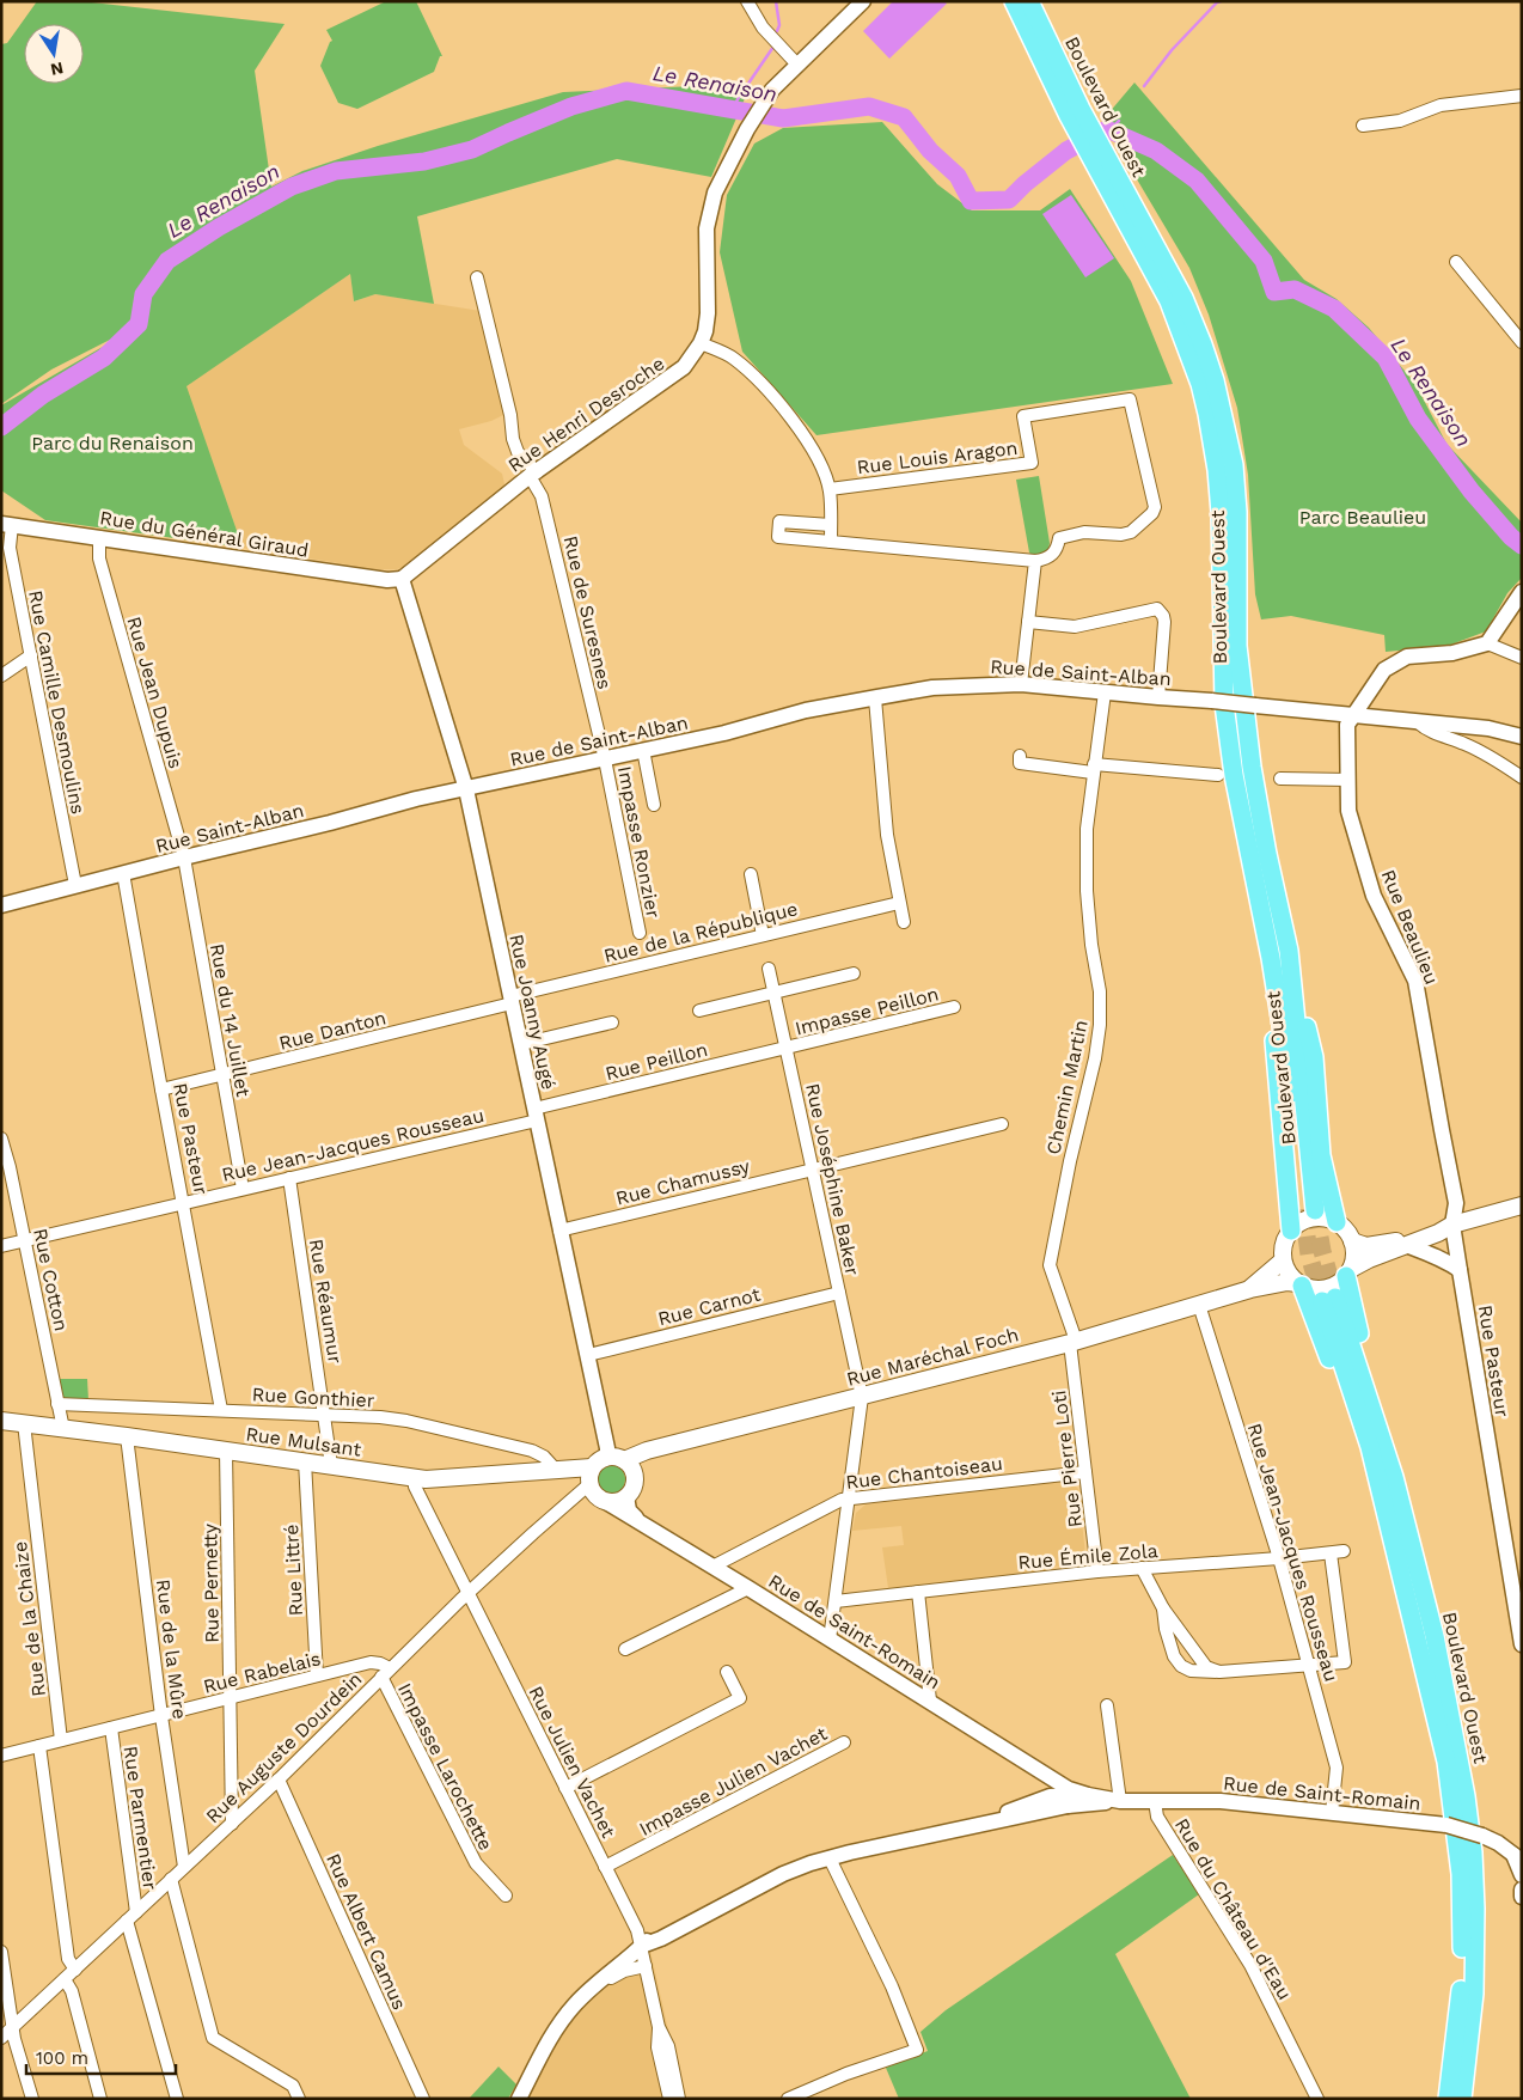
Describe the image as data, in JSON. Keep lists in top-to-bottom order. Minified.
{"streets":{"main road":["Boulevard Ouest","Rue Maréchal Foch","Rue Mulsant"],"street":["Rue Henri Desroche","Rue Louis Aragon","Rue du Général Giraud","Rue de Suresnes","Rue de Saint-Alban","Rue Jean Dupuis","Rue Camille Desmoulins","Rue Saint-Alban","Impasse Ronzier","Rue Beaulieu","Rue de la République","Impasse Peillon","Rue Joanny Augé","Rue du 14 Juillet","Rue Danton","Rue Peillon","Chemin Martin","Rue Pasteur","Rue Jean-Jacques Rousseau","Rue Joséphine Baker","Rue Chamussy","Rue Cotton","Rue Réaumur","Rue Carnot","Rue Gonthier","Rue Pierre Loti","Rue Chantoiseau","Rue Émile Zola","Rue Littré","Rue Pernetty","Rue de la Chaize","Rue de Saint-Romain","Rue de la Mûre","Rue Rabelais","Rue Auguste Dourdein","Rue Julien Vachet","Impasse Larochette","Impasse Julien Vachet","Rue Parmentier","Rue du Château d'Eau","Rue Albert Camus"]},"crossings":[["Rue Henri Desroche","Rue du Général Giraud"],["Rue Henri Desroche","Rue de Suresnes"],["Rue Henri Desroche","Rue Joanny Augé"],["Rue du Général Giraud","Rue Jean Dupuis"],["Rue du Général Giraud","Rue Camille Desmoulins"],["Rue du Général Giraud","Rue Joanny Augé"],["Rue de Suresnes","Rue de Saint-Alban"],["Rue de Suresnes","Impasse Ronzier"],["Rue de Saint-Alban","Rue Saint-Alban"],["Rue de Saint-Alban","Impasse Ronzier"],["Rue de Saint-Alban","Rue Beaulieu"],["Rue de Saint-Alban","Rue Joanny Augé"],["Rue de Saint-Alban","Chemin Martin"],["Rue Jean Dupuis","Rue Saint-Alban"],["Rue Jean Dupuis","Rue du 14 Juillet"],["Rue Camille Desmoulins","Rue Saint-Alban"],["Rue Saint-Alban","Rue Joanny Augé"],["Rue Saint-Alban","Rue du 14 Juillet"],["Rue Saint-Alban","Rue Pasteur"],["Rue Beaulieu","Rue Pasteur"],["Rue de la République","Rue Joanny Augé"],["Rue de la République","Rue Danton"],["Impasse Peillon","Rue Peillon"],["Impasse Peillon","Rue Joséphine Baker"],["Rue Joanny Augé","Rue Danton"],["Rue Joanny Augé","Rue Peillon"],["Rue Joanny Augé","Rue Jean-Jacques Rousseau"],["Rue Joanny Augé","Rue Chamussy"],["Rue Joanny Augé","Rue Carnot"],["Rue Joanny Augé","Rue Maréchal Foch"],["Rue Joanny Augé","Rue Mulsant"],["Rue Joanny Augé","Rue de Saint-Romain"],["Rue Joanny Augé","Rue Auguste Dourdein"],["Rue du 14 Juillet","Rue Danton"],["Rue du 14 Juillet","Rue Jean-Jacques Rousseau"],["Rue Danton","Rue Pasteur"],["Rue Peillon","Rue Jean-Jacques Rousseau"],["Rue Peillon","Rue Joséphine Baker"],["Chemin Martin","Rue Maréchal Foch"],["Chemin Martin","Rue Pierre Loti"],["Rue Pasteur","Rue Jean-Jacques Rousseau"],["Rue Pasteur","Rue Gonthier"],["Rue Jean-Jacques Rousseau","Rue Cotton"],["Rue Jean-Jacques Rousseau","Rue Réaumur"],["Rue Jean-Jacques Rousseau","Rue Maréchal Foch"],["Rue Jean-Jacques Rousseau","Rue Émile Zola"],["Rue Jean-Jacques Rousseau","Rue de Saint-Romain"],["Rue Joséphine Baker","Rue Chamussy"],["Rue Joséphine Baker","Rue Carnot"],["Rue Joséphine Baker","Rue Maréchal Foch"],["Rue Joséphine Baker","Rue Chantoiseau"],["Rue Joséphine Baker","Rue Émile Zola"],["Rue Joséphine Baker","Rue de Saint-Romain"],["Rue Cotton","Rue Gonthier"],["Rue Cotton","Rue Mulsant"],["Rue Réaumur","Rue Gonthier"],["Rue Réaumur","Rue Mulsant"],["Rue Maréchal Foch","Rue Mulsant"],["Rue Maréchal Foch","Rue Pierre Loti"],["Rue Maréchal Foch","Rue de Saint-Romain"],["Rue Maréchal Foch","Rue Auguste Dourdein"],["Rue Gonthier","Rue Mulsant"],["Rue Mulsant","Rue Littré"],["Rue Mulsant","Rue Pernetty"],["Rue Mulsant","Rue de la Chaize"],["Rue Mulsant","Rue de Saint-Romain"],["Rue Mulsant","Rue de la Mûre"],["Rue Mulsant","Rue Auguste Dourdein"],["Rue Mulsant","Rue Julien Vachet"],["Rue Pierre Loti","Rue Chantoiseau"],["Rue Pierre Loti","Rue Émile Zola"],["Rue Chantoiseau","Rue de Saint-Romain"],["Rue Littré","Rue Rabelais"],["Rue Pernetty","Rue Rabelais"],["Rue Pernetty","Rue Auguste Dourdein"],["Rue de la Chaize","Rue Rabelais"],["Rue de Saint-Romain","Rue Auguste Dourdein"],["Rue de Saint-Romain","Rue du Château d'Eau"],["Rue de la Mûre","Rue Rabelais"],["Rue de la Mûre","Rue Auguste Dourdein"],["Rue Rabelais","Rue Auguste Dourdein"],["Rue Rabelais","Impasse Larochette"],["Rue Rabelais","Rue Parmentier"],["Rue Auguste Dourdein","Rue Julien Vachet"],["Rue Auguste Dourdein","Impasse Larochette"],["Rue Auguste Dourdein","Rue Parmentier"],["Rue Auguste Dourdein","Rue Albert Camus"],["Rue Julien Vachet","Impasse Julien Vachet"]],"water":["Le Renaison"],"parks":["Parc du Renaison","Parc Beaulieu"],"scale_bar":"100 m","north":"bottom"}
